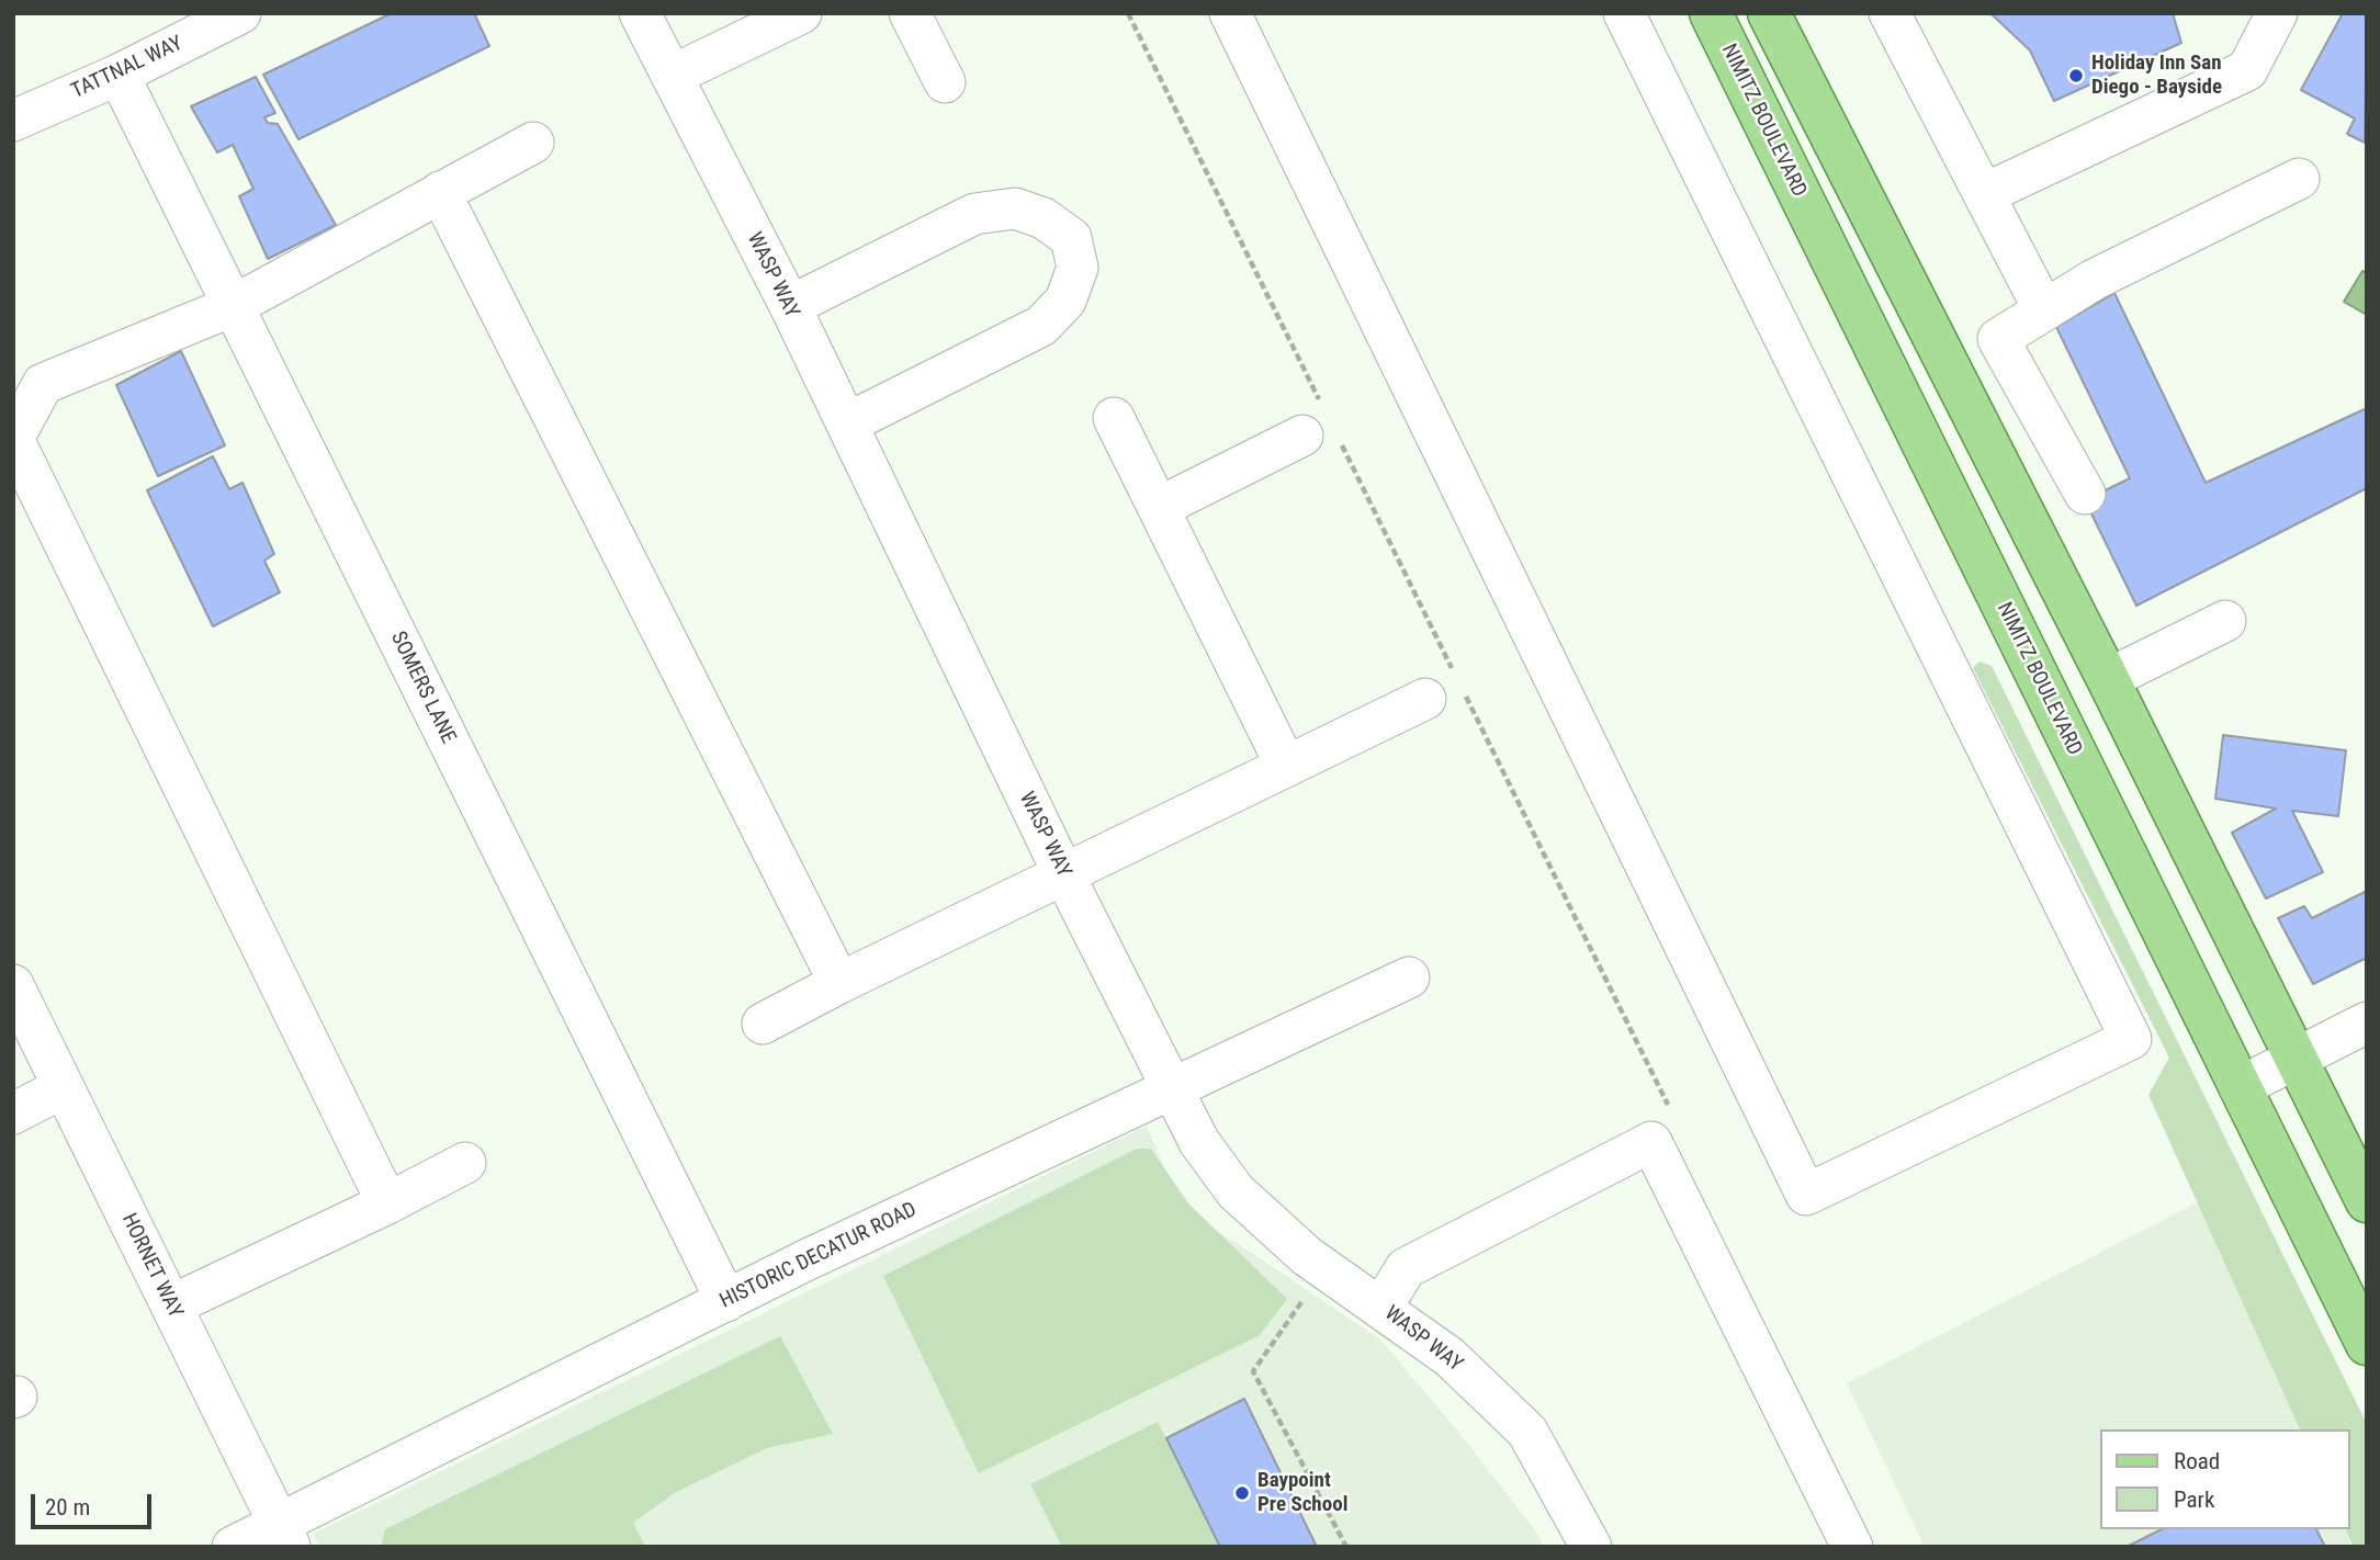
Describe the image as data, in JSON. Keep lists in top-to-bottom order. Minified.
{"streets":{"main road":["NIMITZ BOULEVARD"],"street":["TATTNAL WAY","WASP WAY","SOMERS LANE","HISTORIC DECATUR ROAD","HORNET WAY"]},"crossings":[["TATTNAL WAY","SOMERS LANE"],["WASP WAY","HISTORIC DECATUR ROAD"],["SOMERS LANE","HISTORIC DECATUR ROAD"],["HISTORIC DECATUR ROAD","HORNET WAY"]],"places":["Holiday Inn San Diego - Bayside","Baypoint Pre School"],"legend":["Road","Park"],"scale_bar":"20 m"}
